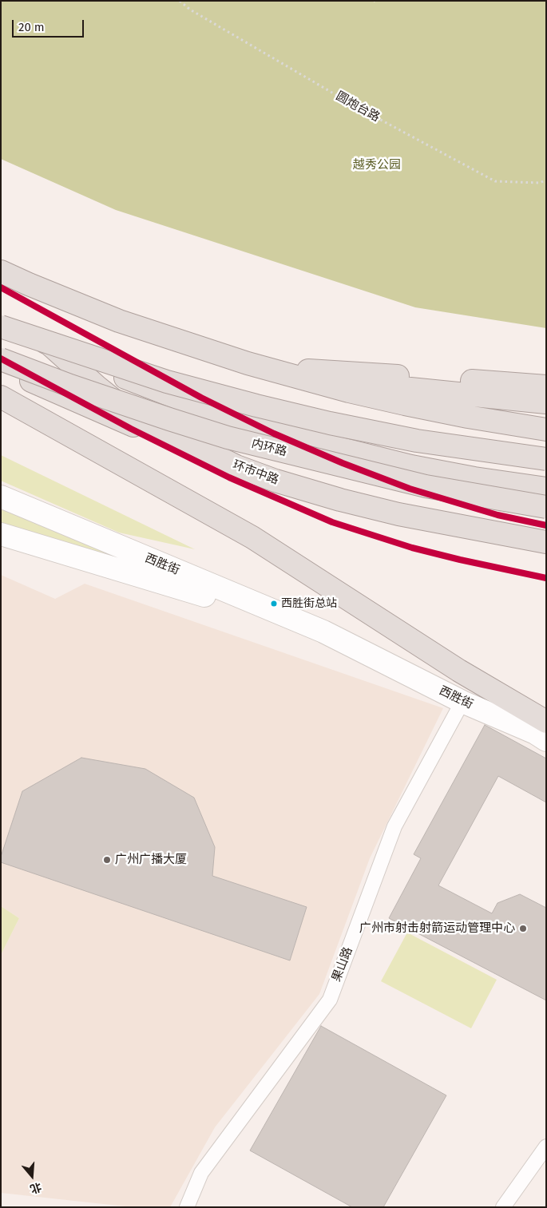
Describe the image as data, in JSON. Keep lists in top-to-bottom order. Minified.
{"streets":{"highway":["内环路","环市中路"],"street":["西胜街"],"lane":["果山路"],"path":["圆炮台路"]},"crossings":[["西胜街","果山路"]],"parks":["越秀公园"],"places":["西胜街总站","广州广播大厦","广州市射击射箭运动管理中心"],"scale_bar":"20 m","north":"bottom"}
